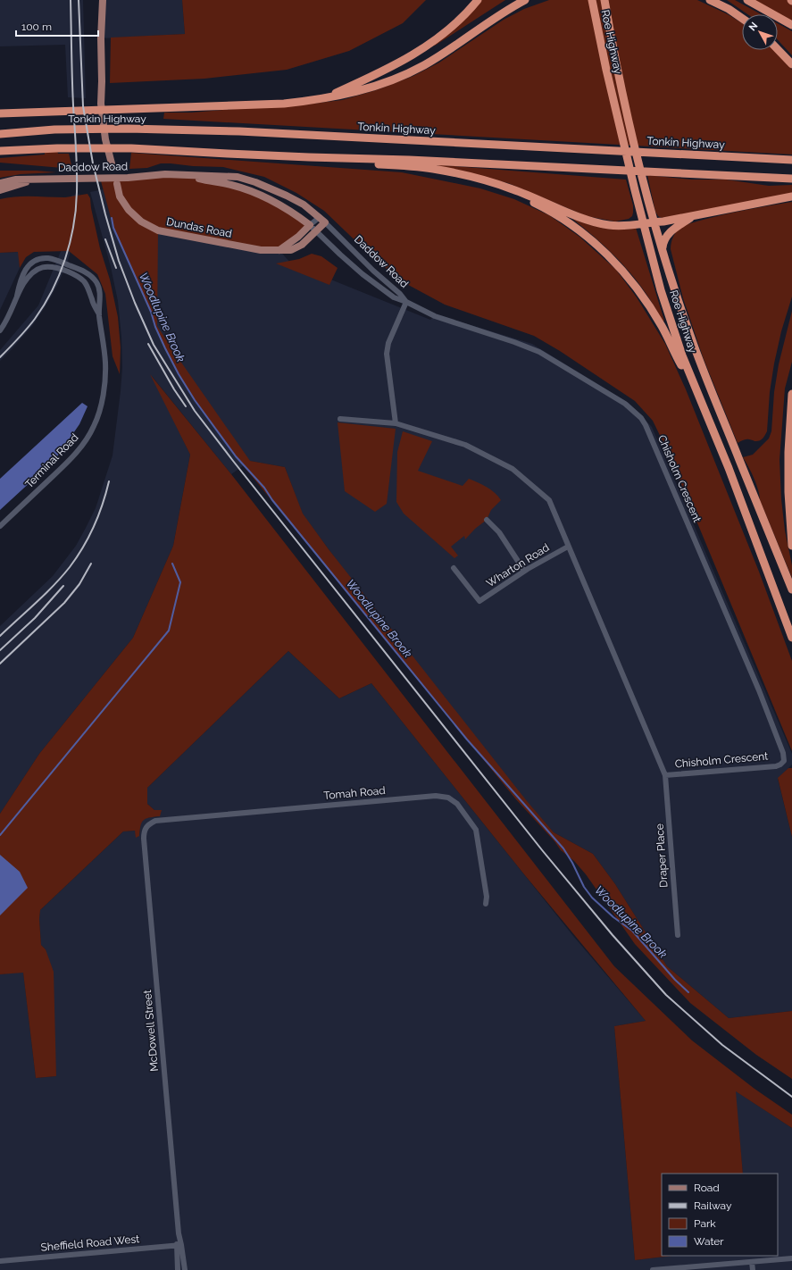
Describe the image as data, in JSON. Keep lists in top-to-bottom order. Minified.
{"streets":{"highway":["Roe Highway","Tonkin Highway"],"main road":["Daddow Road","Dundas Road"],"street":["Terminal Road","Chisholm Crescent","Wharton Road","Tomah Road","Draper Place","McDowell Street","Sheffield Road West"]},"crossings":[["Daddow Road","Dundas Road"],["Daddow Road","Chisholm Crescent"],["Chisholm Crescent","Wharton Road"],["Chisholm Crescent","Draper Place"],["Tomah Road","McDowell Street"],["McDowell Street","Sheffield Road West"]],"water":["Woodlupine Brook"],"legend":["Road","Railway","Park","Water"],"scale_bar":"100 m","north":"top left"}
